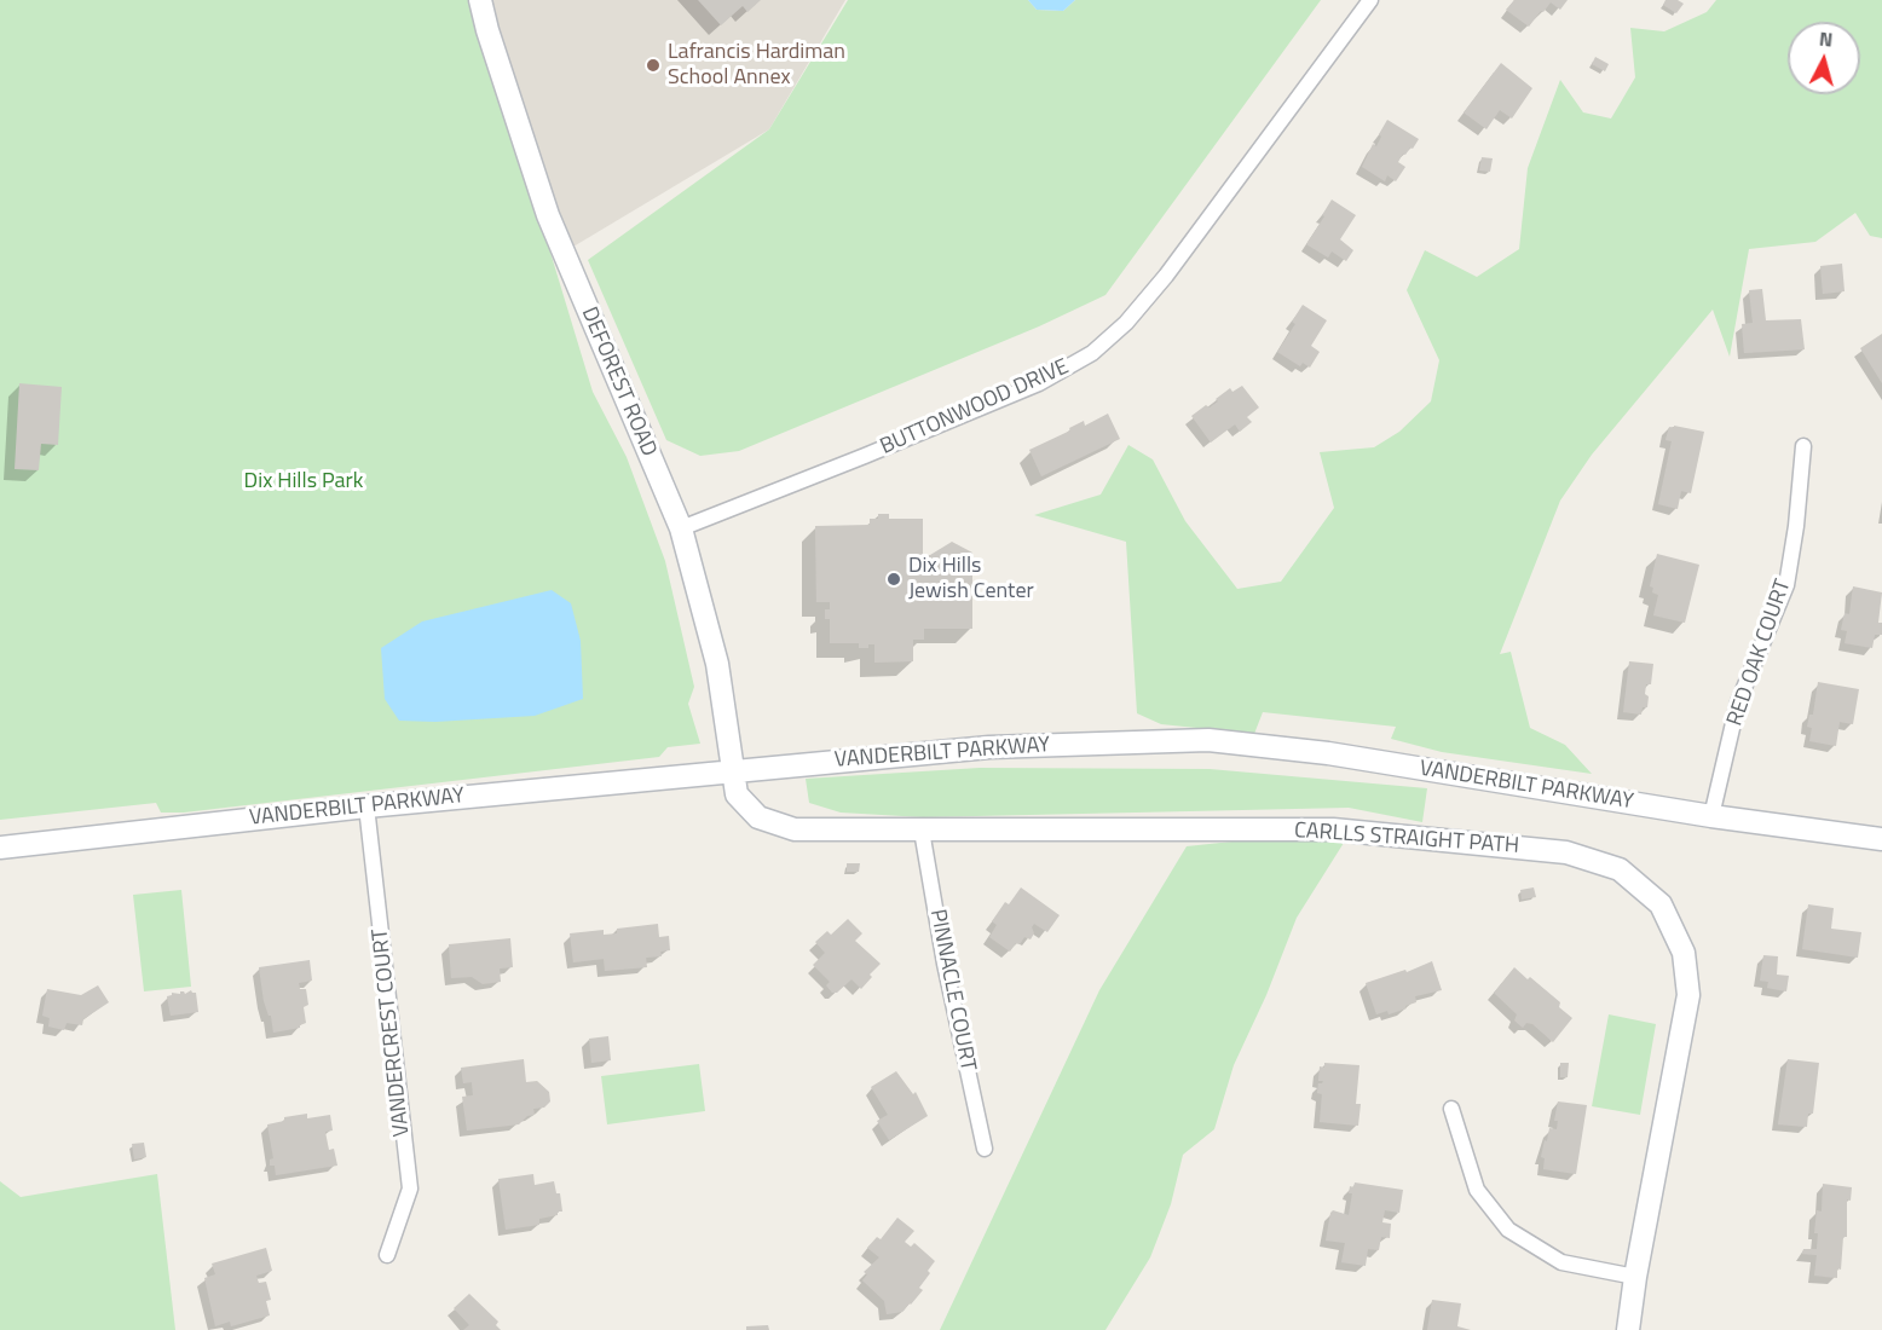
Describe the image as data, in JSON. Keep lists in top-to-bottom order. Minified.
{"streets":{"street":["DEFOREST ROAD","BUTTONWOOD DRIVE","RED OAK COURT","VANDERBILT PARKWAY","CARLLS STRAIGHT PATH","PINNACLE COURT","VANDERCREST COURT"]},"crossings":[["DEFOREST ROAD","BUTTONWOOD DRIVE"],["DEFOREST ROAD","VANDERBILT PARKWAY"],["DEFOREST ROAD","CARLLS STRAIGHT PATH"],["RED OAK COURT","VANDERBILT PARKWAY"],["VANDERBILT PARKWAY","CARLLS STRAIGHT PATH"],["VANDERBILT PARKWAY","VANDERCREST COURT"],["CARLLS STRAIGHT PATH","PINNACLE COURT"]],"parks":["Dix Hills Park"],"places":["Lafrancis Hardiman School Annex","Dix Hills Jewish Center"],"north":"top"}
